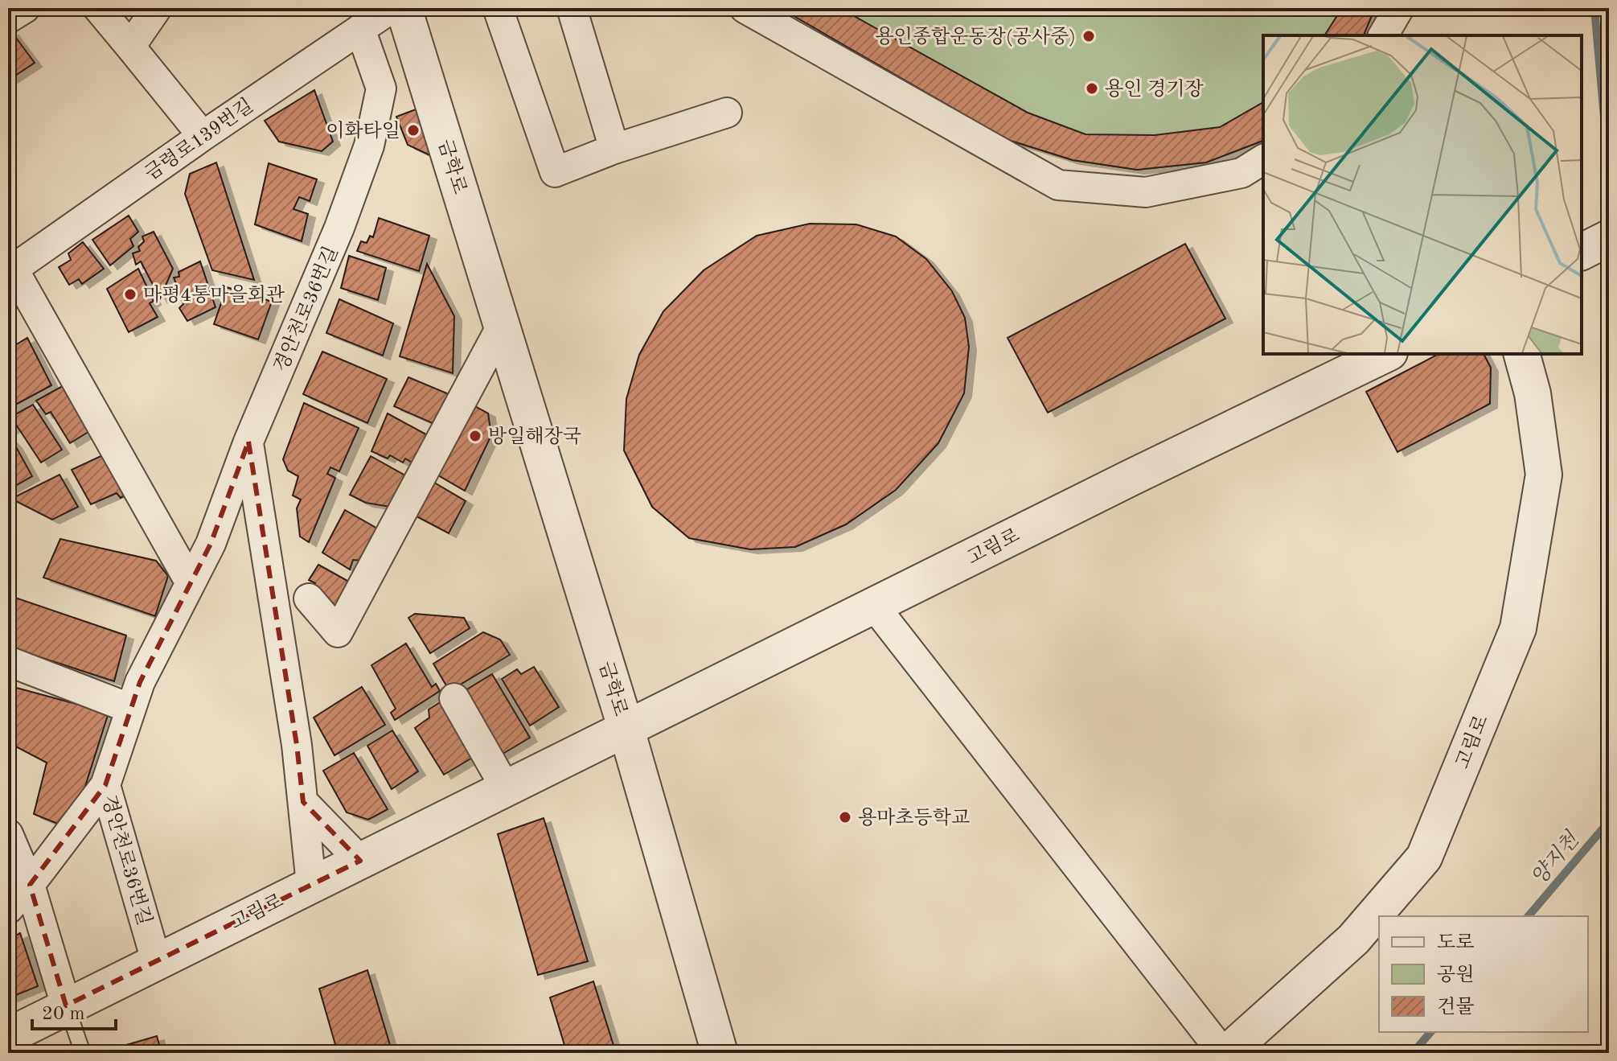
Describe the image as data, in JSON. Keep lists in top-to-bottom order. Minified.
{"streets":{"street":["금령로139번길","금학로","경안천로36번길","고림로"]},"crossings":[["금령로139번길","경안천로36번길"],["금학로","고림로"],["경안천로36번길","고림로"]],"water":["양지천"],"places":["용인종합운동장(공사중)","용인 경기장","이화타일","마평4통마을회관","방일해장국","용마초등학교"],"legend":["도로","공원","건물"],"scale_bar":"20 m"}
